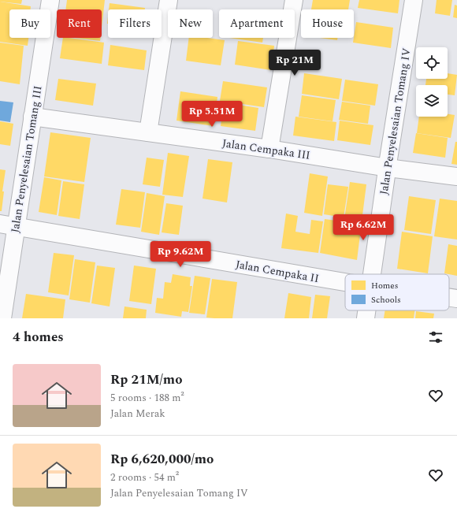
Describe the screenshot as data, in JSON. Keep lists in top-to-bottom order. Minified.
{"streets":{"street":["Jalan Penyelesaian Tomang IV","Jalan Cempaka III","Jalan Penyelesaian Tomang III","Jalan Cempaka II"]},"crossings":[["Jalan Penyelesaian Tomang IV","Jalan Cempaka III"],["Jalan Cempaka III","Jalan Penyelesaian Tomang III"],["Jalan Penyelesaian Tomang III","Jalan Cempaka II"]],"legend":["Homes","Schools"],"page":{"chip":["Buy","Rent","Filters","New","Apartment","House"],"price":["Rp 21M","Rp 5.51M","Rp 6.62M","Rp 9.62M"],"heading":"4 homes","list":[{"name":"Rp 21M/mo","note":"5 rooms · 188 m² · Jalan Merak"},{"name":"Rp 6,620,000/mo","note":"2 rooms · 54 m² · Jalan Penyelesaian Tomang IV"}]}}
